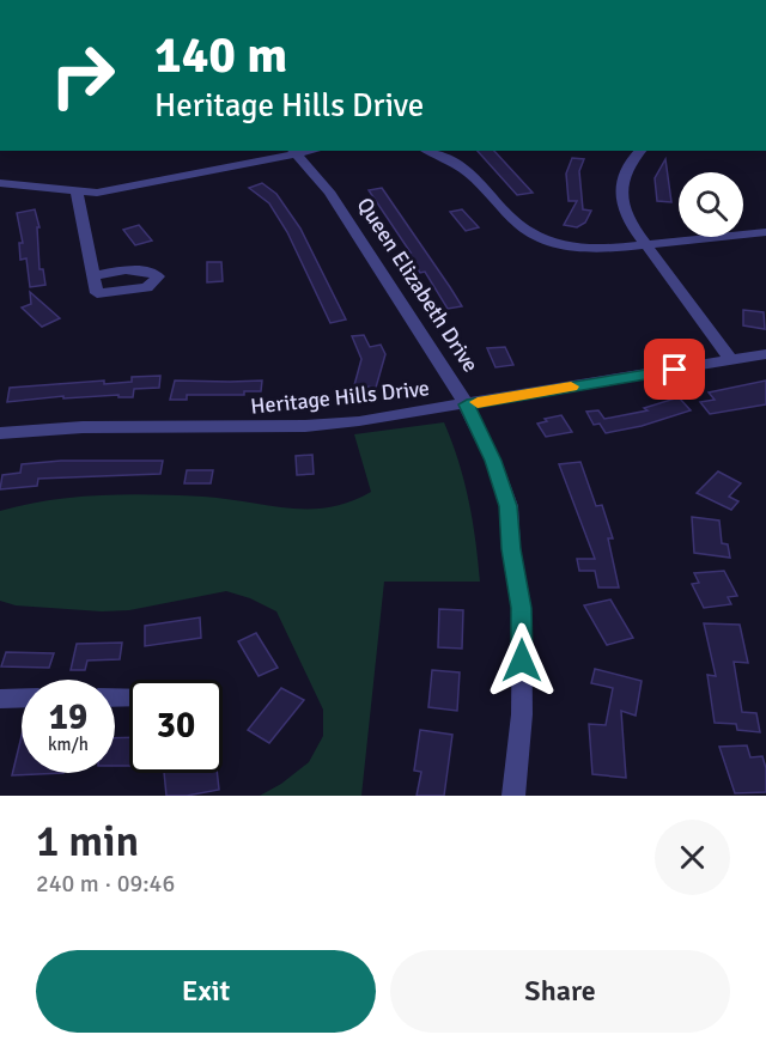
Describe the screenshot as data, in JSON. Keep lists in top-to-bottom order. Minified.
{"streets":{"street":["Queen Elizabeth Drive","Heritage Hills Drive"]},"crossings":[["Queen Elizabeth Drive","Heritage Hills Drive"]],"page":{"turn":["140 m","Heritage Hills Drive"],"speed":"19 km/h","limit":"30","heading":["1 min","240 m · 09:46"],"buttons":["Exit","Share"]}}
